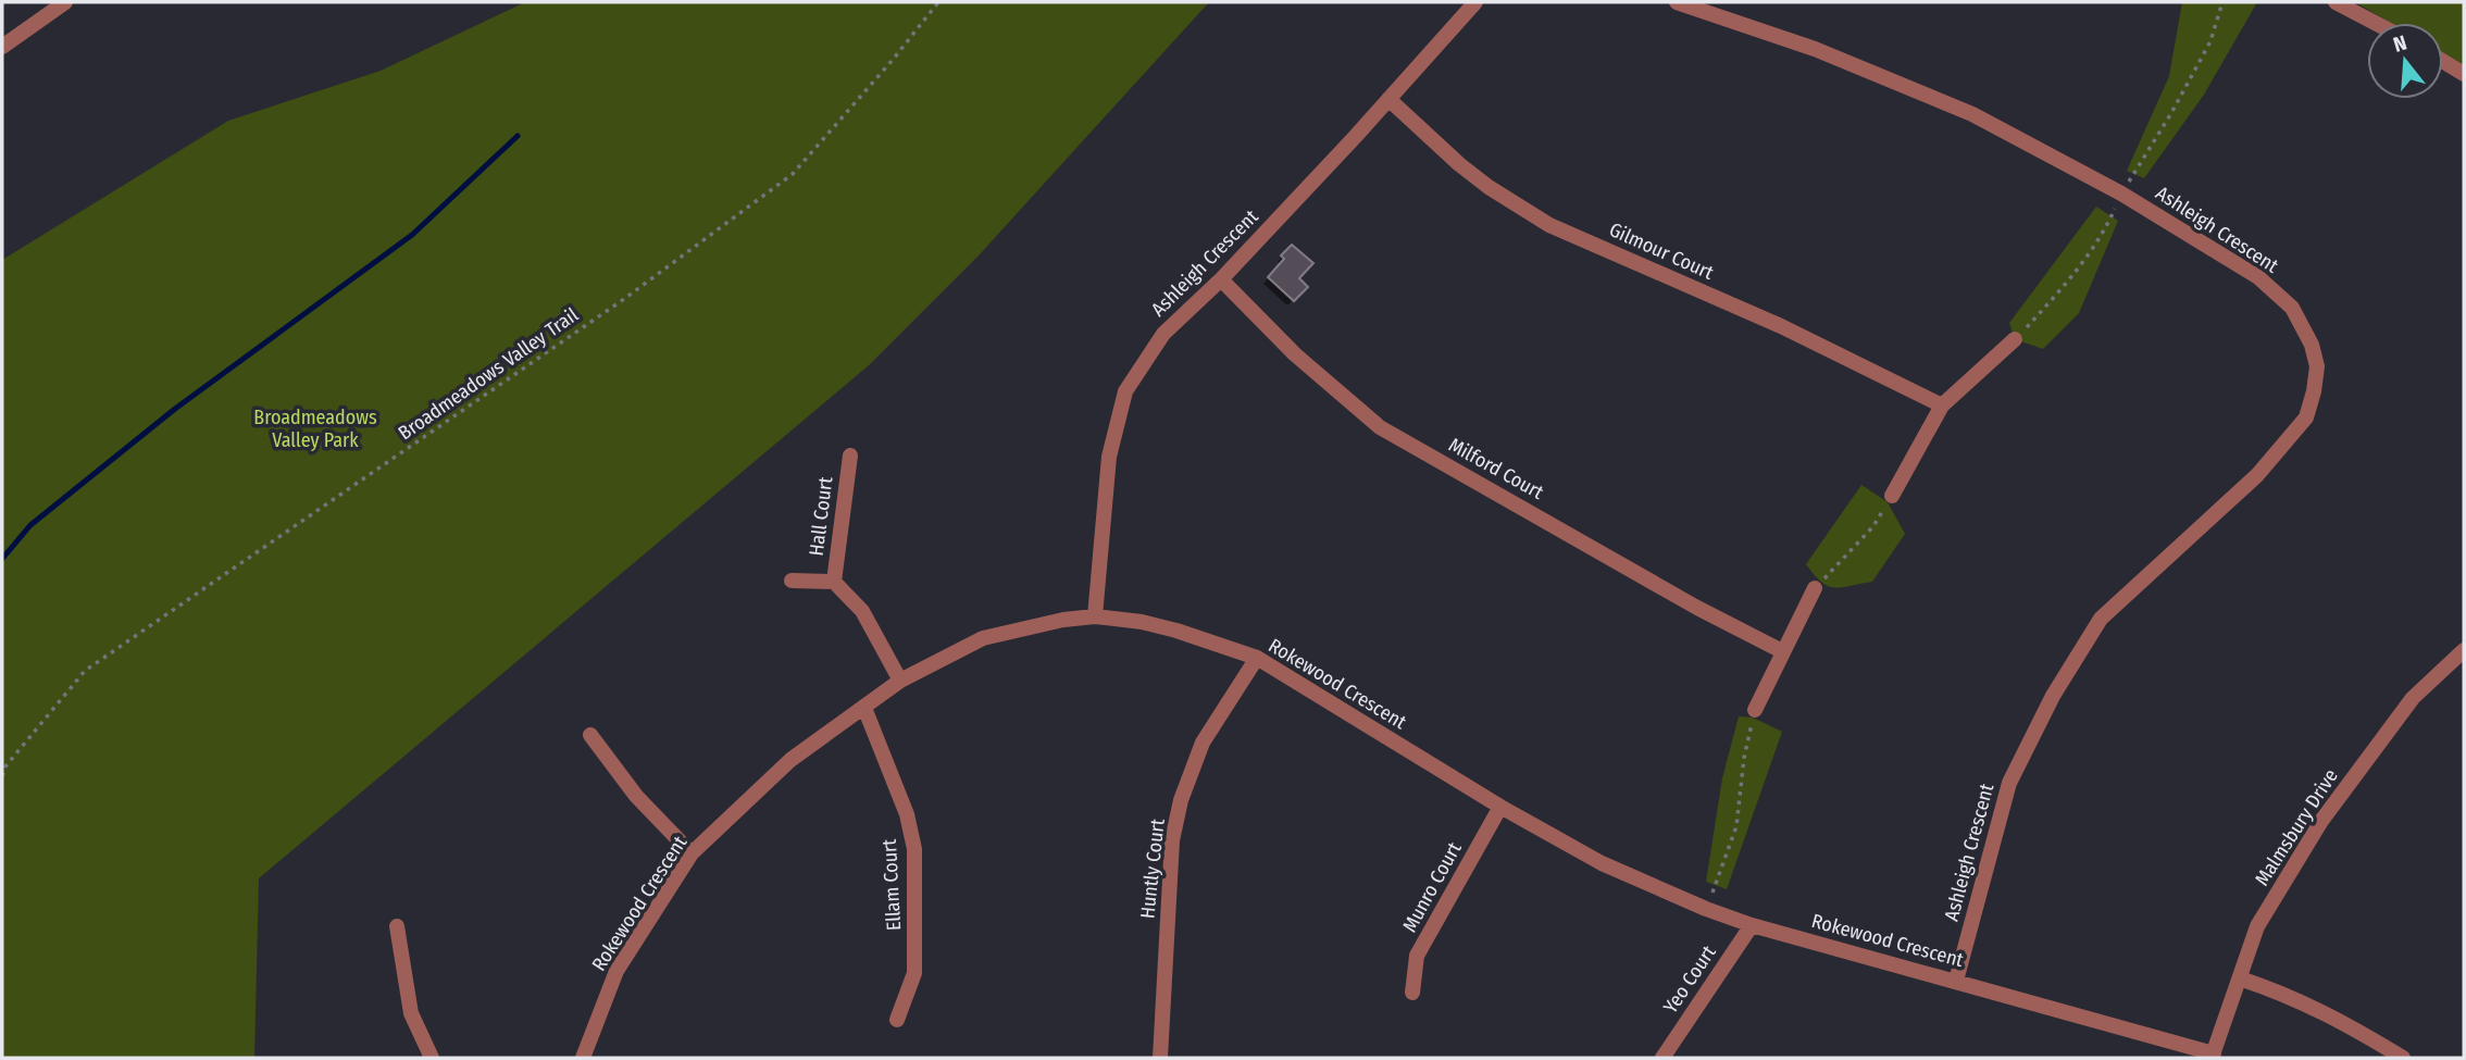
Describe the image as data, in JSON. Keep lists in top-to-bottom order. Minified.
{"streets":{"street":["Ashleigh Crescent","Gilmour Court","Milford Court","Hall Court","Rokewood Crescent","Malmsbury Drive","Huntly Court","Ellam Court","Munro Court","Yeo Court"],"path":["Broadmeadows Valley Trail"]},"crossings":[["Ashleigh Crescent","Gilmour Court"],["Ashleigh Crescent","Milford Court"],["Ashleigh Crescent","Rokewood Crescent"],["Hall Court","Rokewood Crescent"],["Rokewood Crescent","Malmsbury Drive"],["Rokewood Crescent","Huntly Court"],["Rokewood Crescent","Ellam Court"],["Rokewood Crescent","Munro Court"],["Rokewood Crescent","Yeo Court"]],"parks":["Broadmeadows Valley Park"],"north":"top"}
